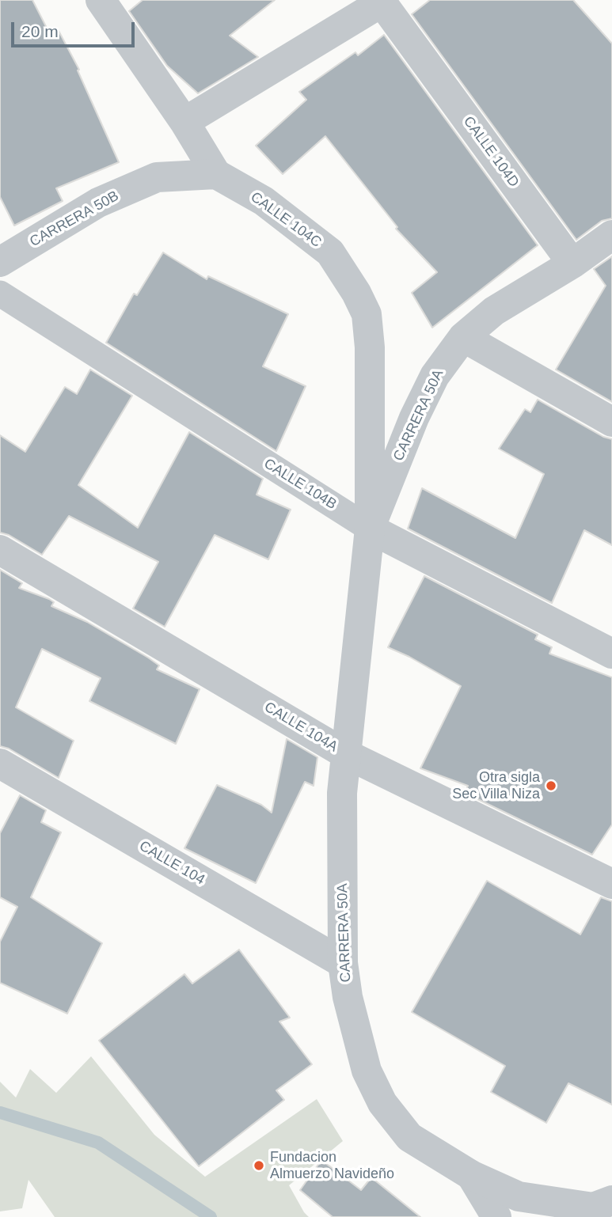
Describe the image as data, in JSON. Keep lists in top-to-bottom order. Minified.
{"streets":{"street":["CALLE 104D","CARRERA 50B","CALLE 104C","CARRERA 50A","CALLE 104B","CALLE 104A","CALLE 104"]},"crossings":[["CALLE 104D","CARRERA 50A"],["CARRERA 50B","CALLE 104C"],["CALLE 104C","CARRERA 50A"],["CARRERA 50A","CALLE 104B"],["CARRERA 50A","CALLE 104A"],["CARRERA 50A","CALLE 104"]],"places":["Otra sigla Sec Villa Niza","Fundacion Almuerzo Navideño"],"scale_bar":"20 m"}
